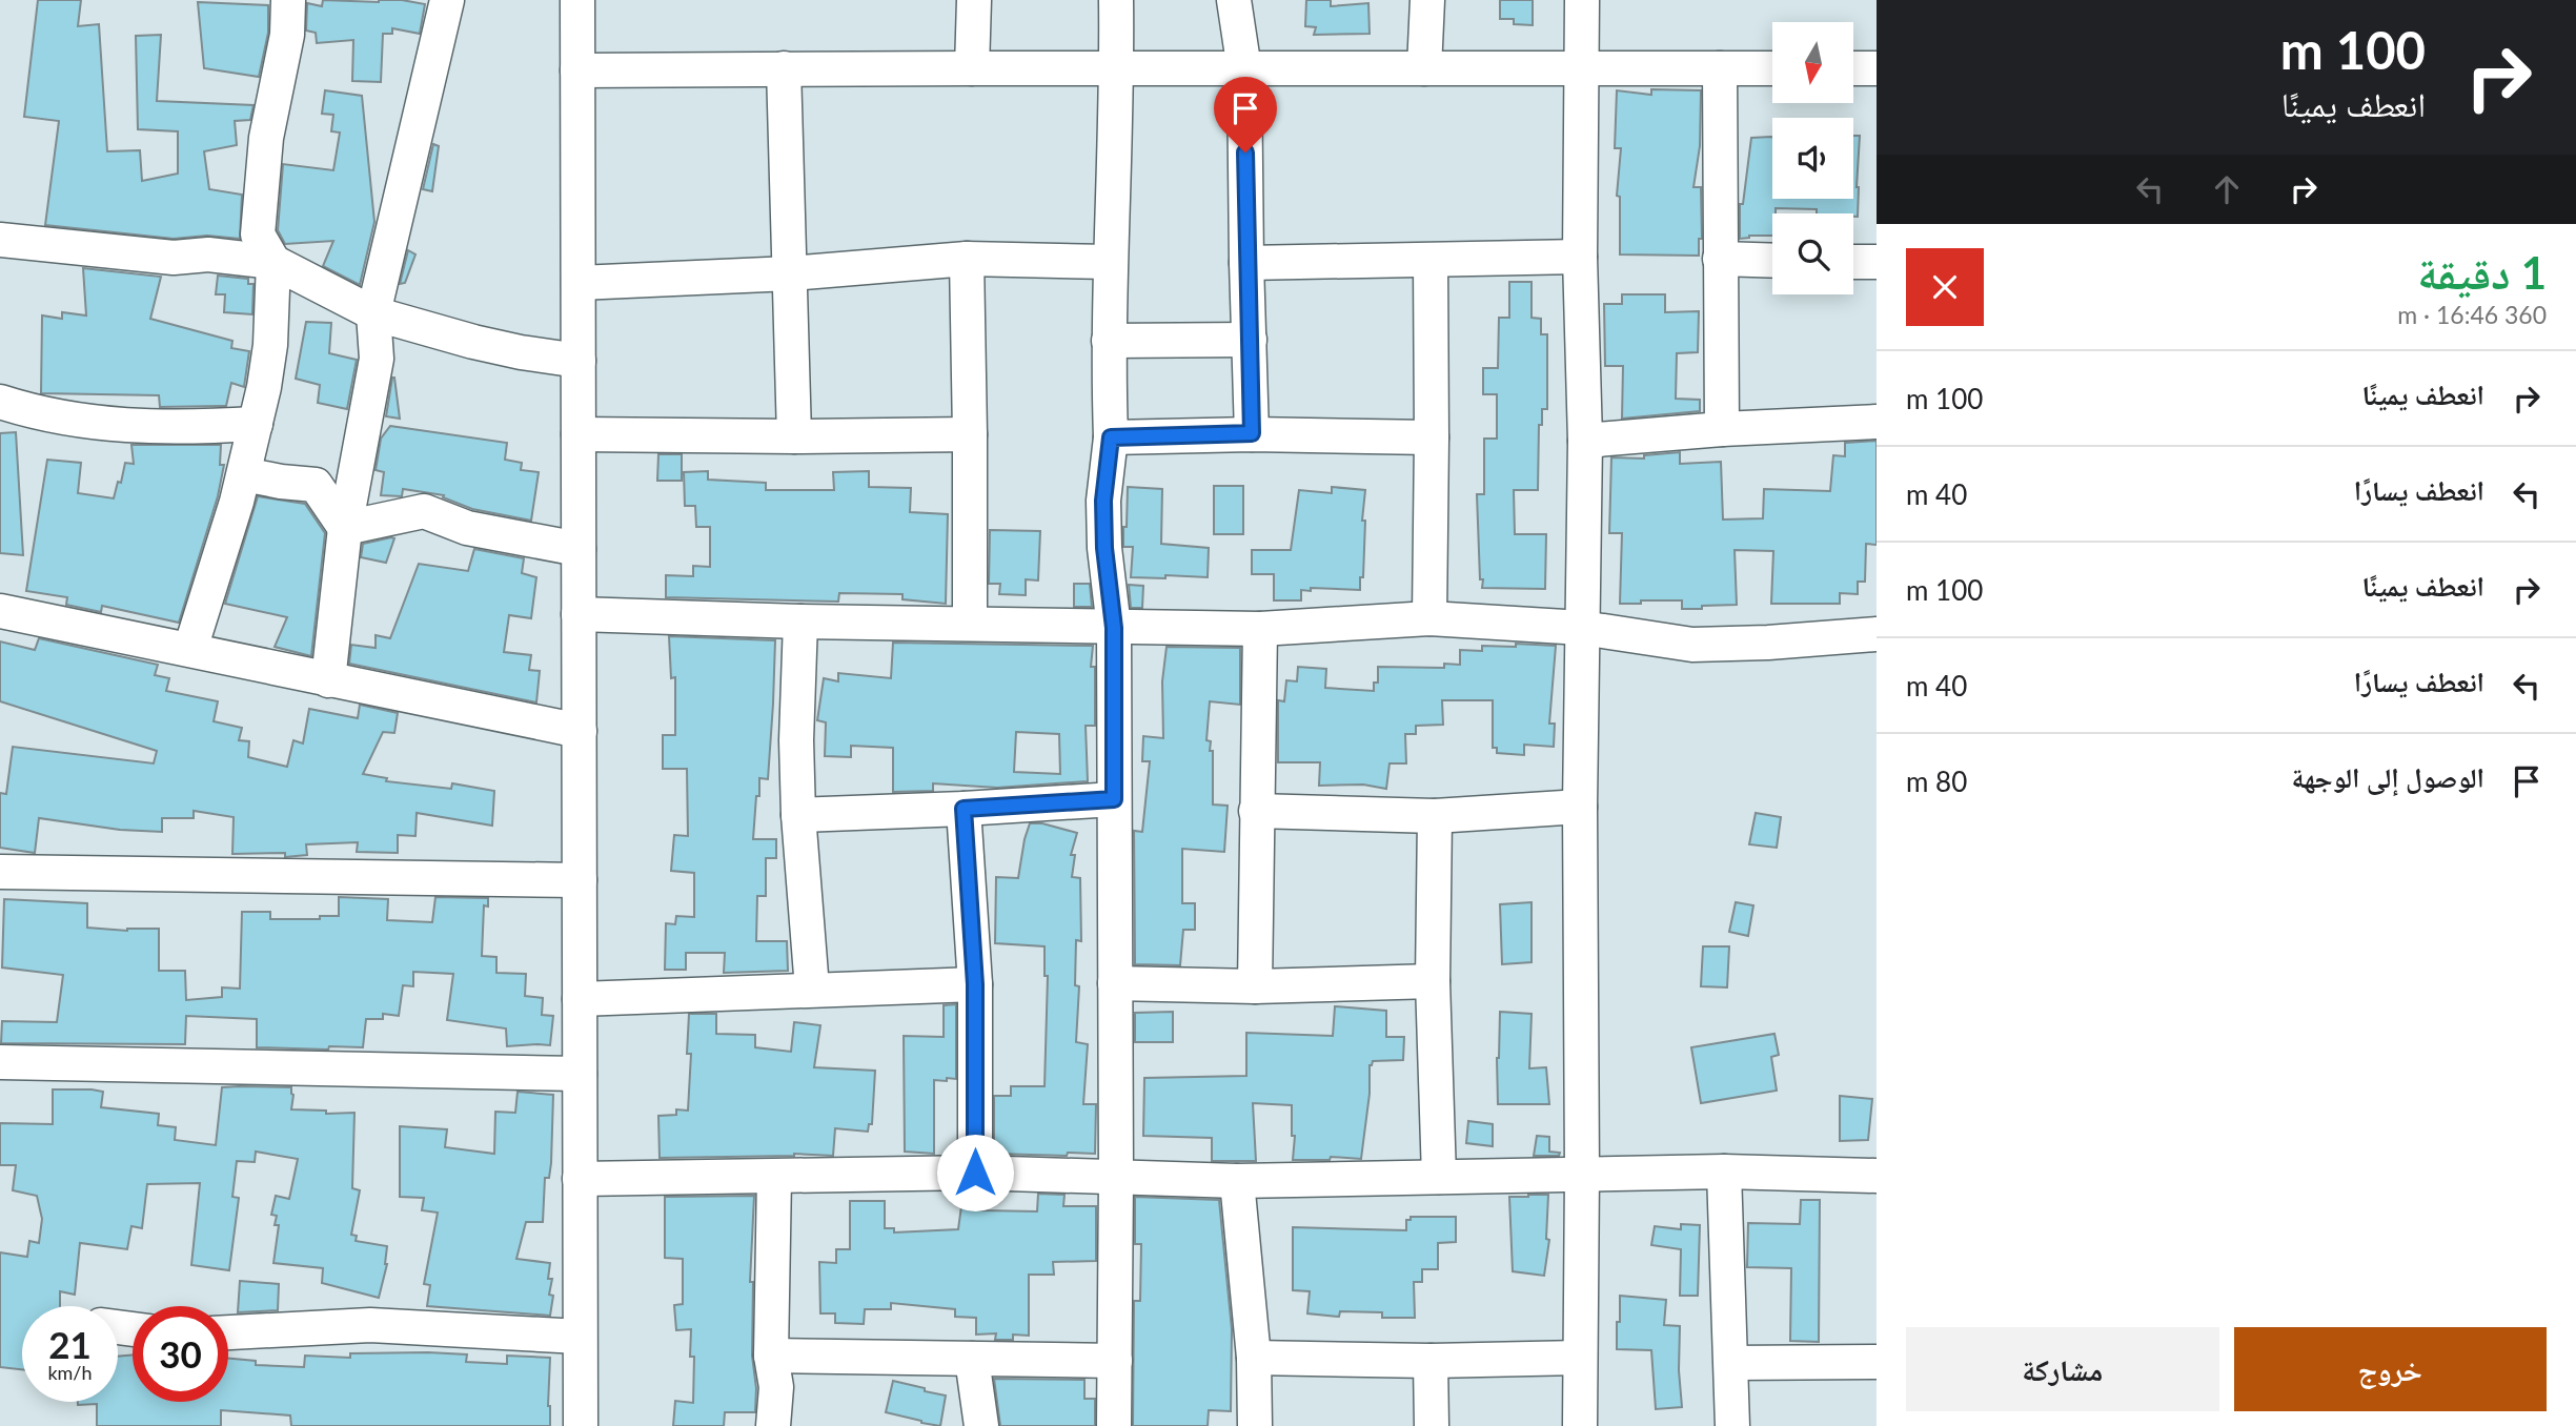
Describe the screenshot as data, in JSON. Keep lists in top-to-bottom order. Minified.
{"north":"bottom","page":{"turn":["100 m","انعطف يمينًا"],"heading":["1 دقيقة","360 m · 16:46"],"list":[{"name":"انعطف يمينًا","value":"100 m"},{"name":"انعطف يسارًا","value":"40 m"},{"name":"انعطف يمينًا","value":"100 m"},{"name":"انعطف يسارًا","value":"40 m"},{"name":"الوصول إلى الوجهة","value":"80 m"}],"speed":"21 km/h","limit":"30","buttons":["خروج","مشاركة"]}}
